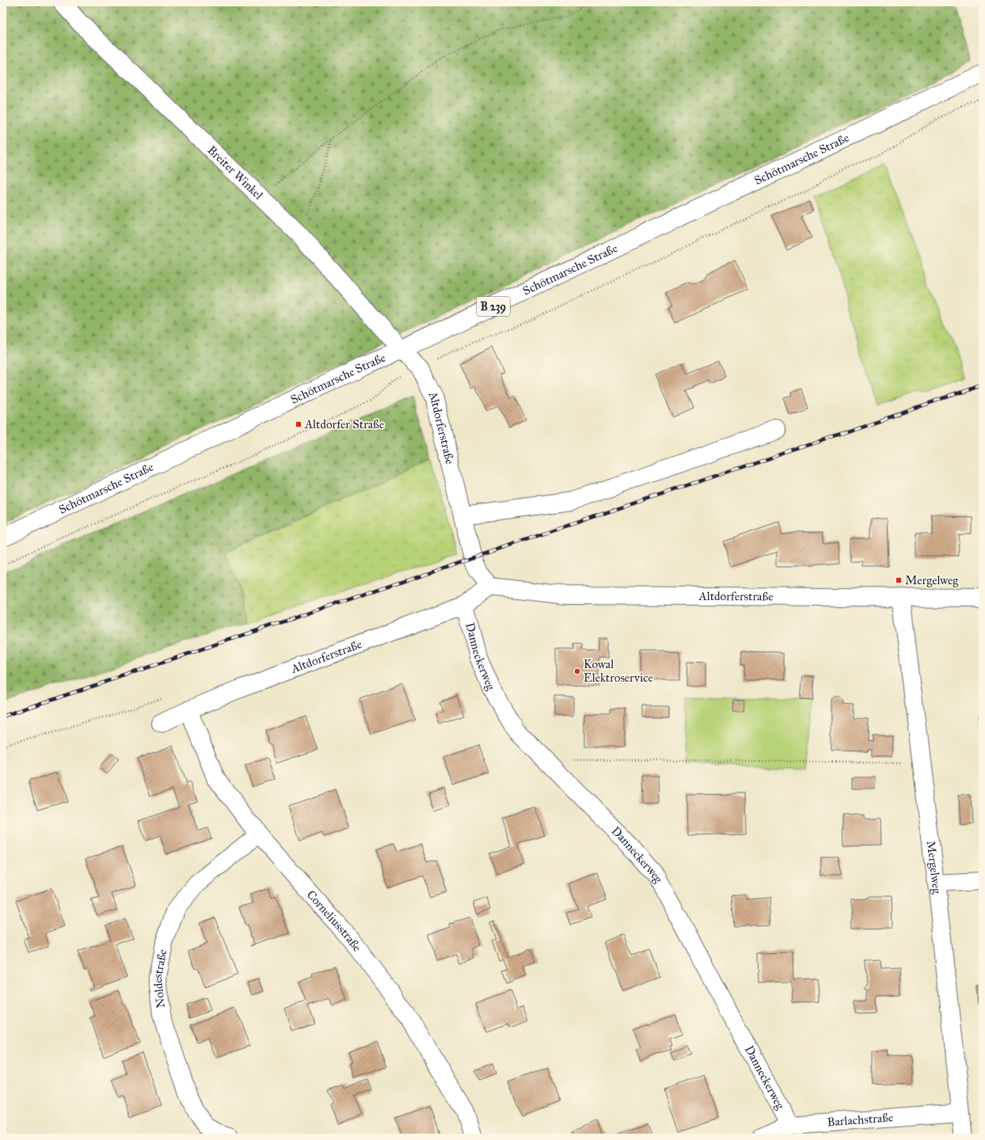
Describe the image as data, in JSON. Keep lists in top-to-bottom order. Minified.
{"streets":{"street":["Schötmarsche Straße","Breiter Winkel","B 239","Altdorferstraße","Danneckerweg","Mergelweg","Corneliusstraße","Noldestraße","Barlachstraße"]},"crossings":[["Schötmarsche Straße","Breiter Winkel"],["Schötmarsche Straße","Altdorferstraße"],["Breiter Winkel","Altdorferstraße"],["Altdorferstraße","Danneckerweg"],["Altdorferstraße","Mergelweg"],["Altdorferstraße","Corneliusstraße"],["Danneckerweg","Barlachstraße"],["Mergelweg","Barlachstraße"],["Corneliusstraße","Noldestraße"]],"places":{"transit":["Altdorfer Straße","Mergelweg"],"other":["Kowal Elektroservice"]}}
